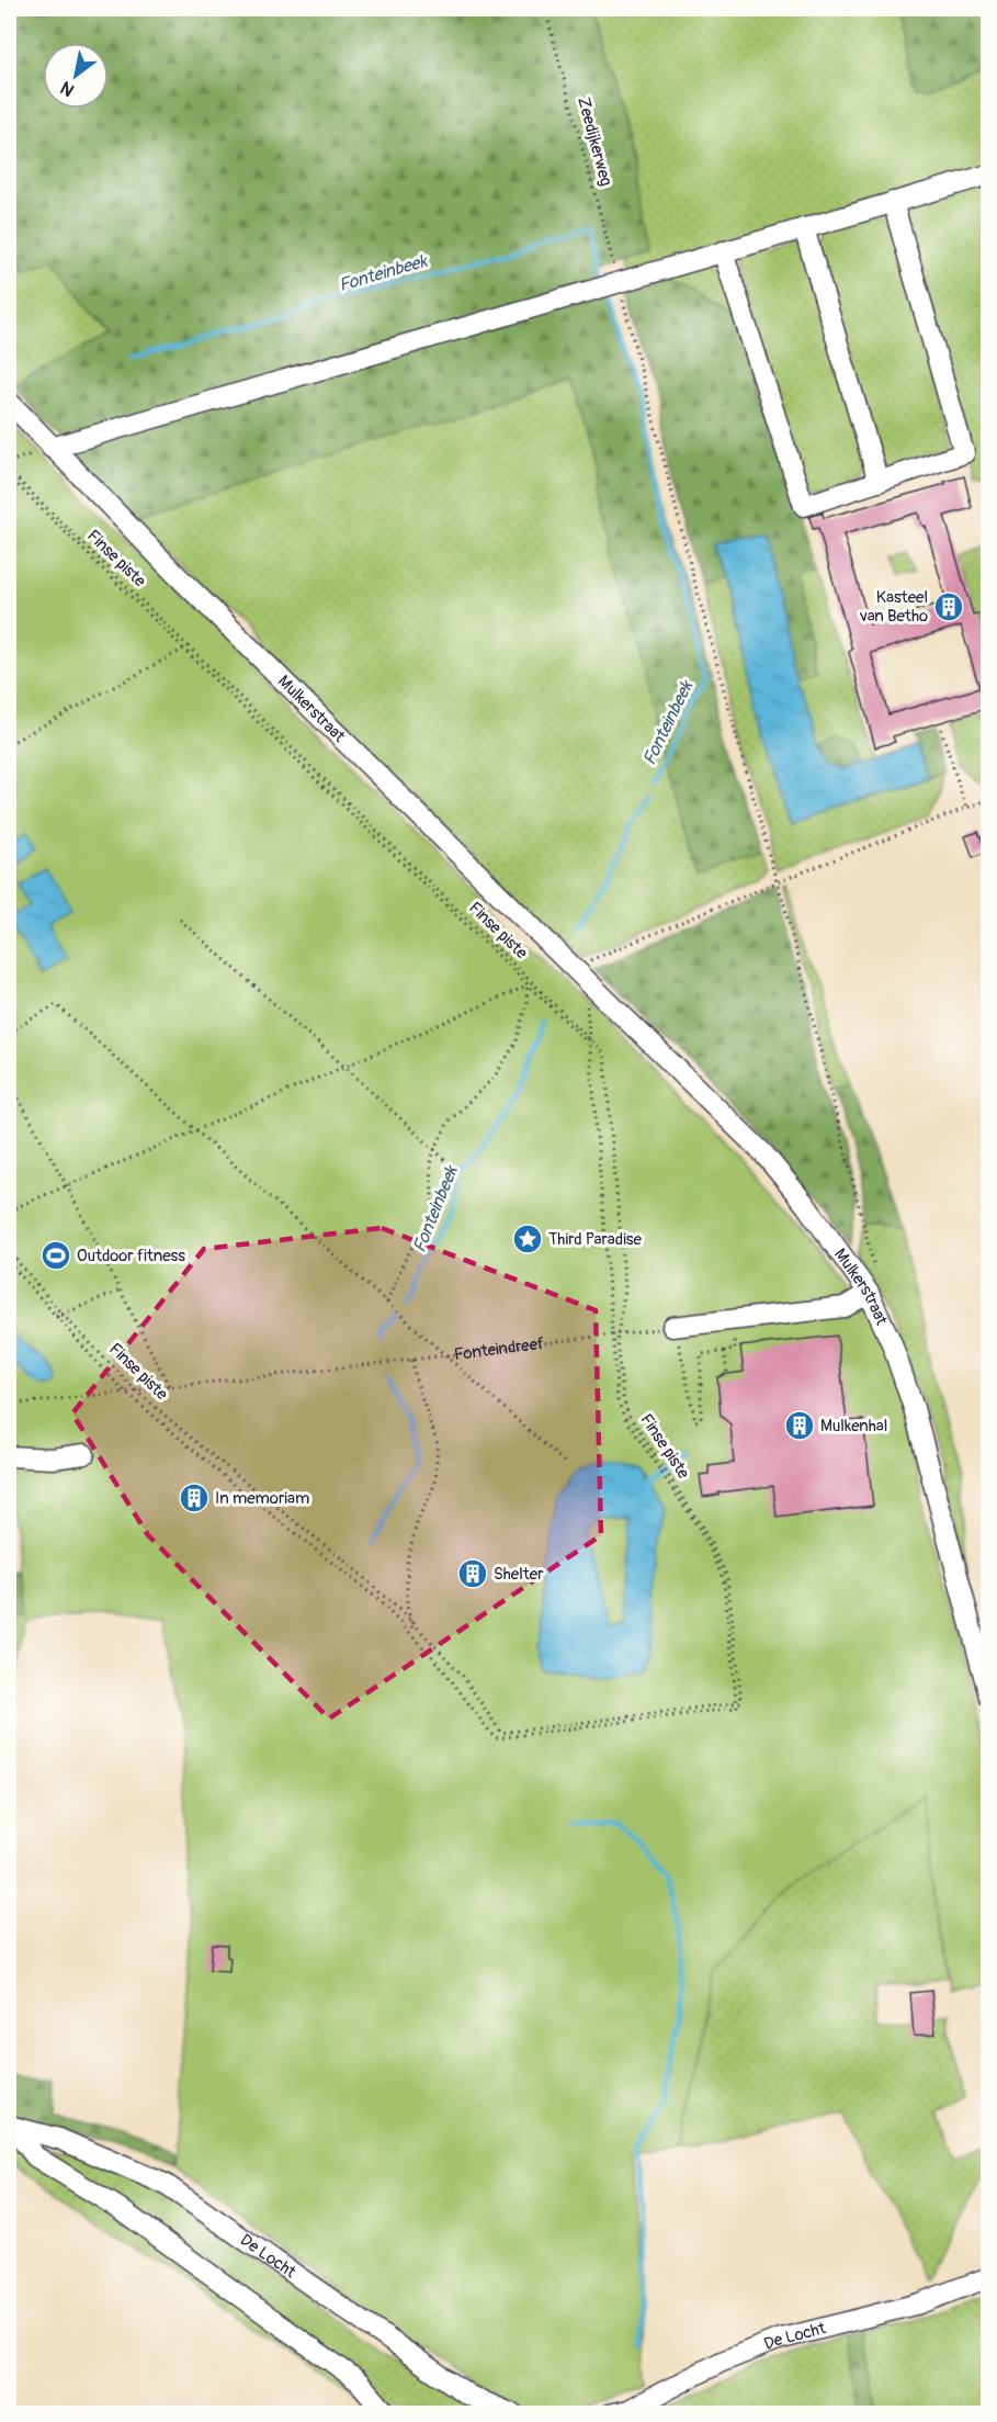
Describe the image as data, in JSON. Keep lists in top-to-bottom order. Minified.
{"streets":{"street":["Mulkerstraat","De Locht"],"path":["Zeedijkerweg","Finse piste","Fonteindreef"]},"crossings":[["Zeedijkerweg","Mulkerstraat"],["Finse piste","Fonteindreef"]],"water":["Fonteinbeek"],"places":{"building":["Kasteel van Betho","Mulkenhal","In memoriam","Shelter"],"place":["Third Paradise"],"sports":["Outdoor fitness"]},"north":"bottom left"}
